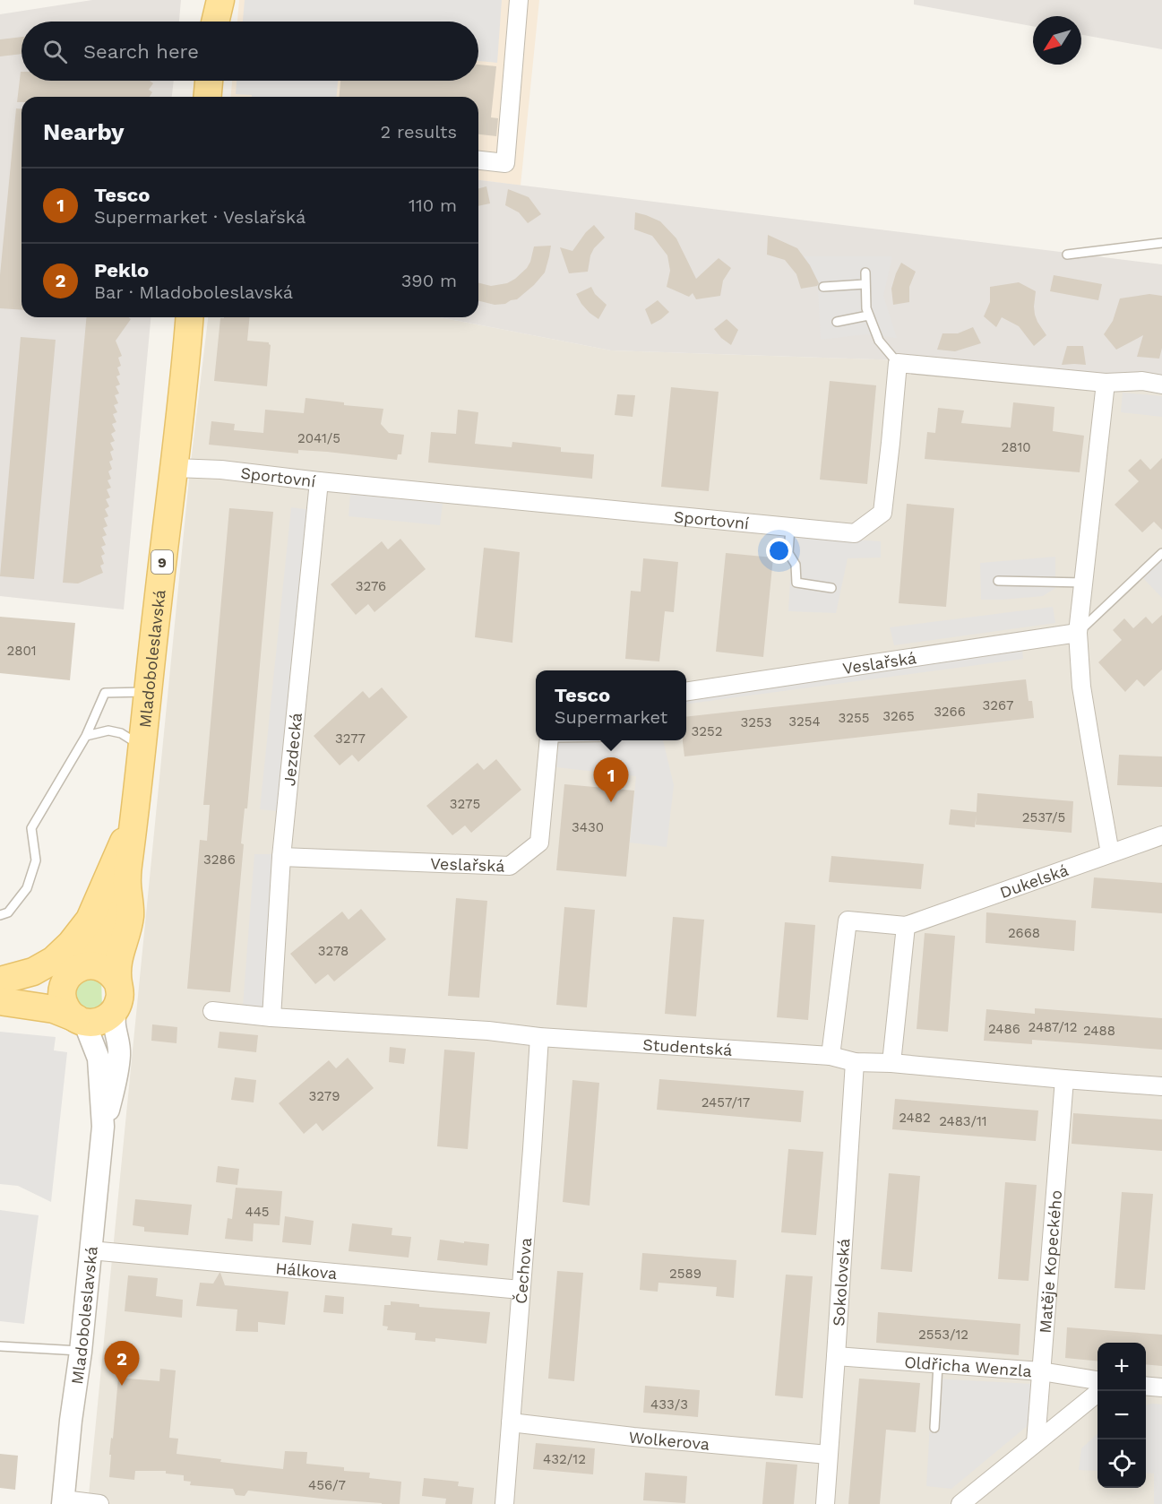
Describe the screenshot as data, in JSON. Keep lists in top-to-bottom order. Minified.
{"streets":{"main road":["9","Mladoboleslavská"],"street":["Sportovní","Veslařská","Jezdecká","Dukelská","Studentská","Matěje Kopeckého","Hálkova","Čechova","Sokolovská","Oldřicha Wenzla","Wolkerova"]},"crossings":[["Sportovní","Mladoboleslavská"],["Sportovní","Jezdecká"],["9","Mladoboleslavská"],["Mladoboleslavská","Hálkova"],["Veslařská","Jezdecká"],["Jezdecká","Studentská"],["Studentská","Matěje Kopeckého"],["Studentská","Čechova"],["Studentská","Sokolovská"],["Matěje Kopeckého","Oldřicha Wenzla"],["Hálkova","Čechova"],["Čechova","Wolkerova"],["Sokolovská","Oldřicha Wenzla"],["Sokolovská","Wolkerova"]],"house_numbers":["2041/5","2810","3276","2801","3267","3266","3265","3255","3254","3253","3252","3277","3275","2537/5","3430","3286","2668","3278","2487/12","2486","2488","3279","2457/17","2482","2483/11","445","2589","2553/12","433/3","432/12","456/7"],"north":"bottom left","page":{"search":"Search here","heading":["Nearby","2 results"],"list":[{"mark":"1","name":"Tesco","note":"Supermarket · Veslařská","value":"110 m"},{"mark":"2","name":"Peklo","note":"Bar · Mladoboleslavská","value":"390 m"}],"popup":["Tesco","Supermarket"],"pins":["1","2"],"map_buttons":["+","−"]}}
